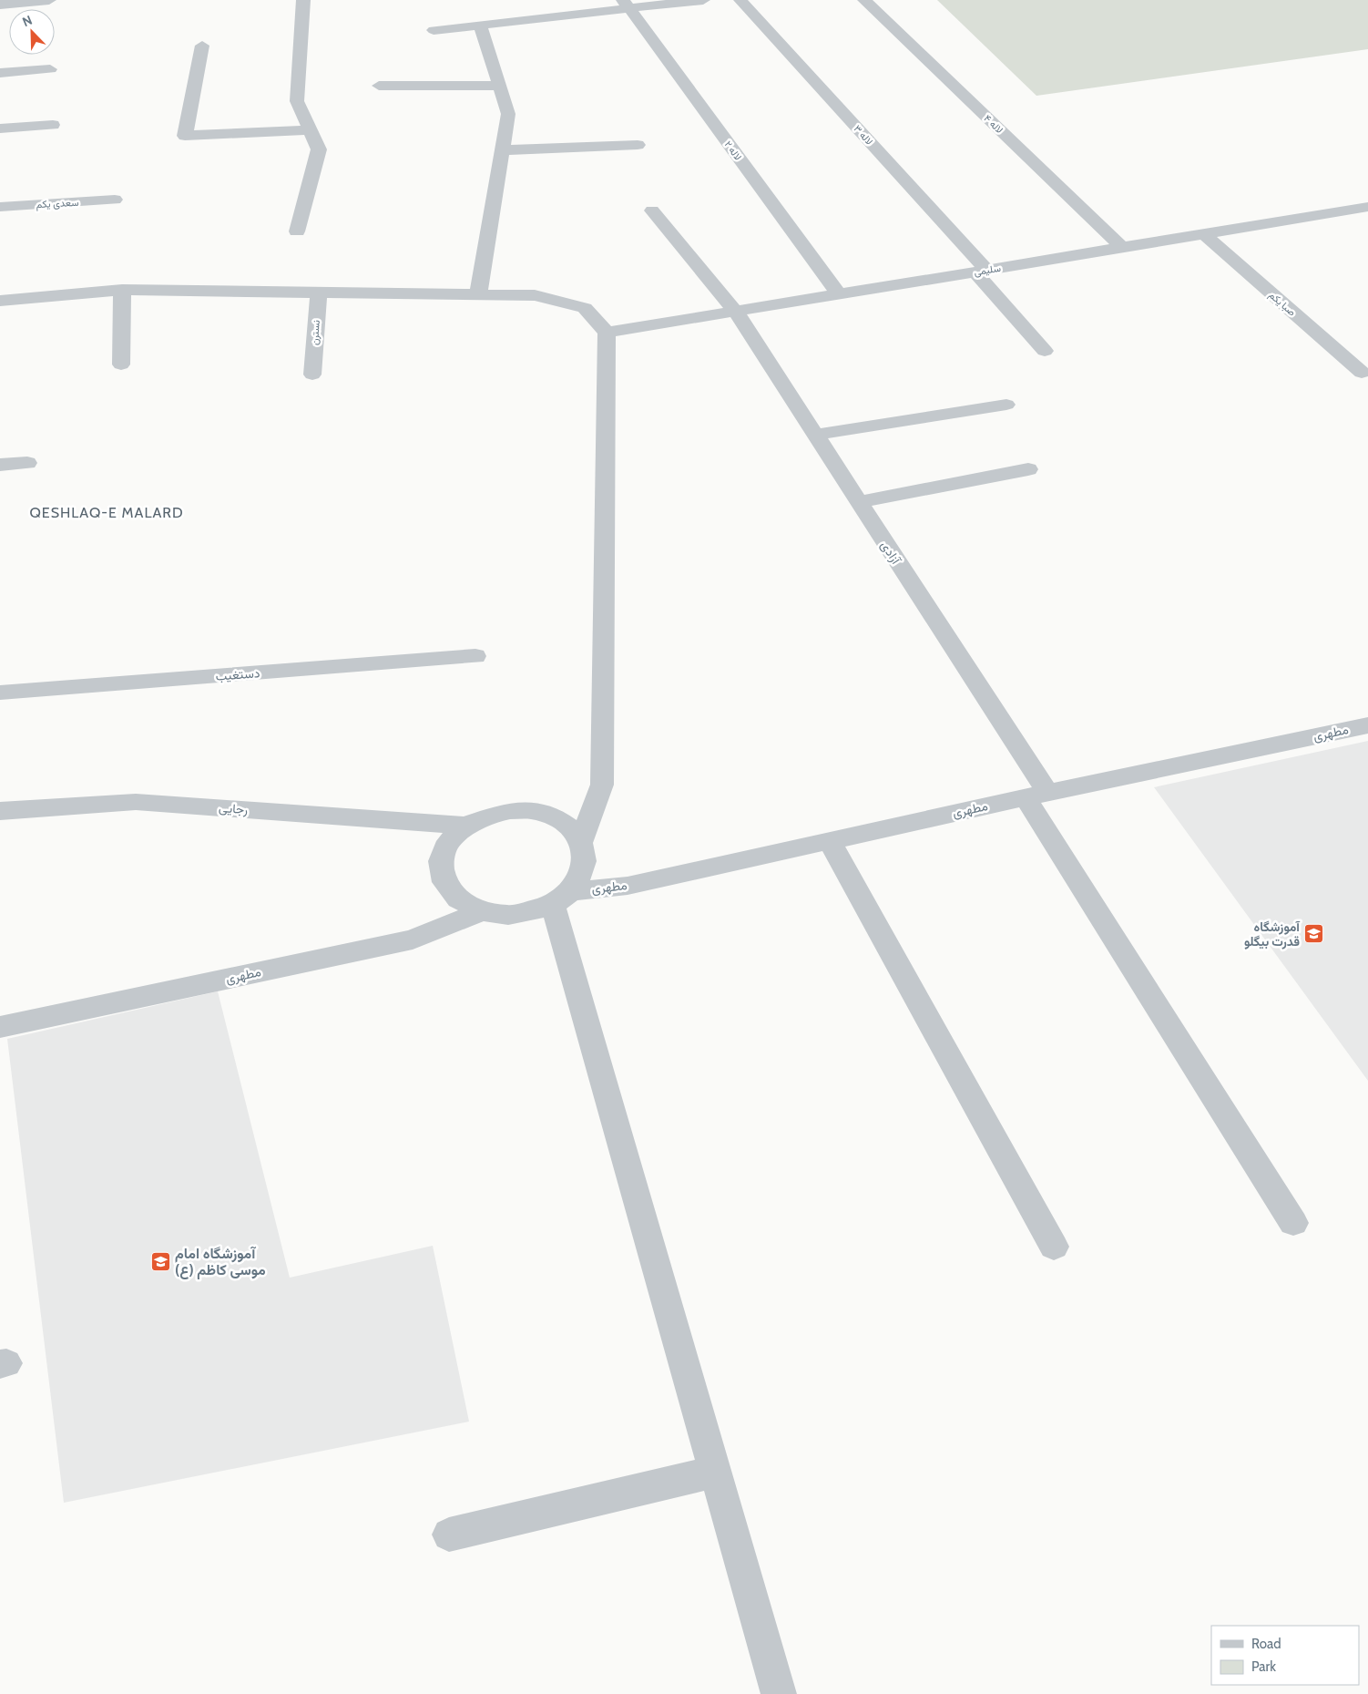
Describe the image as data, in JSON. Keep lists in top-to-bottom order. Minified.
{"streets":{"street":["لاله ۴","لاله ۳","لاله ۲","سعدی یکم","سلیمی","صبا یکم","نسترن","آزادی","دستغیب","مطهری","رجایی"]},"crossings":[["لاله ۴","سلیمی"],["لاله ۳","سلیمی"],["لاله ۲","سلیمی"],["سلیمی","صبا یکم"],["سلیمی","آزادی"],["آزادی","مطهری"],["مطهری","رجایی"]],"districts":["QESHLAQ-E MALARD"],"places":{"school or university":["آموزشگاه قدرت بیگلو","آموزشگاه امام موسی کاظم (ع)"]},"legend":["Road","Park"],"north":"top left"}
